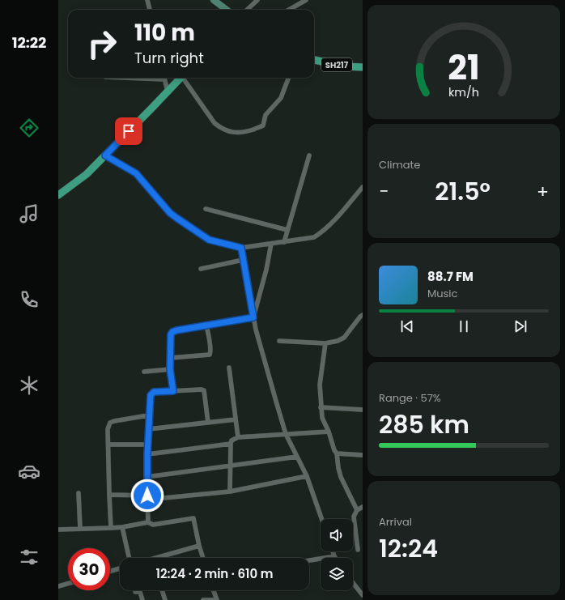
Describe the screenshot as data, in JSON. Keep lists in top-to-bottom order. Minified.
{"streets":{"main road":["SH217"]},"page":{"tabs":"12:22","turn":["110 m","Turn right"],"tile":["Climate",["Range · 57%","285 km"],["Arrival","12:24"]],"heat":["−","21.5°","+"],"song":["88.7 FM","Music"],"limit":"30","trip":"12:24 · 2 min · 610 m","gauge":["21","km/h"]}}
